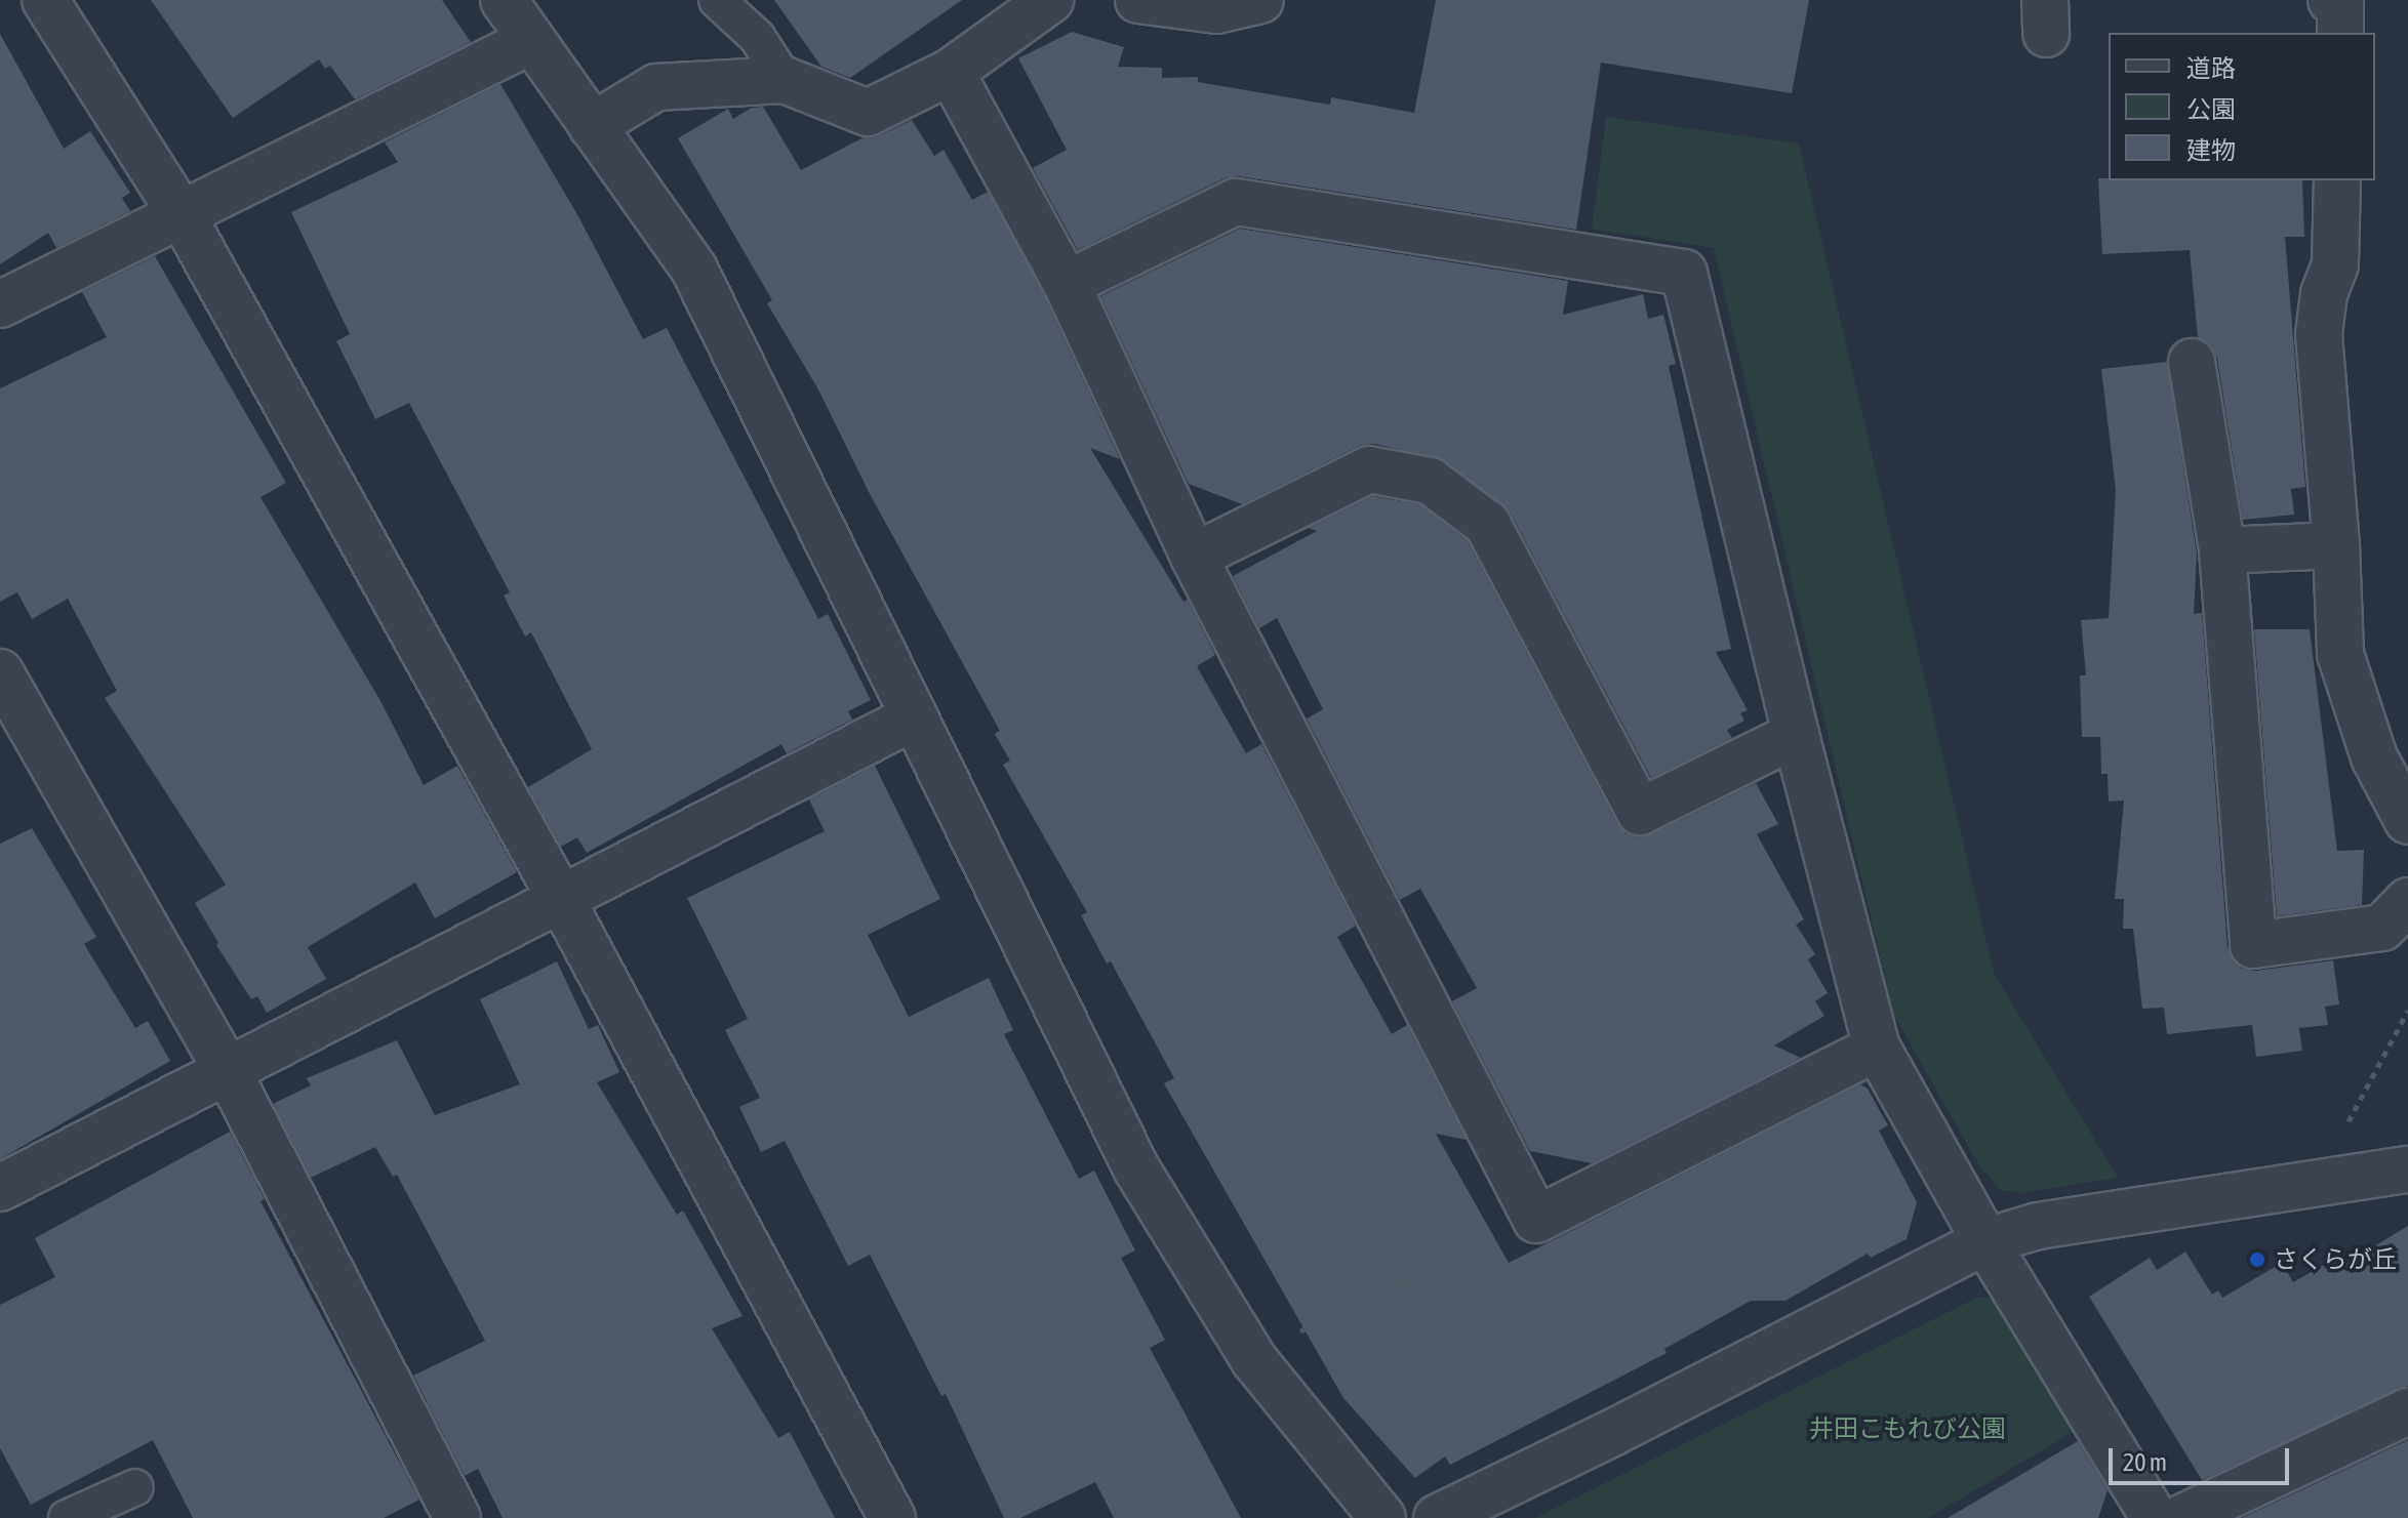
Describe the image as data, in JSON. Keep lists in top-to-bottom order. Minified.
{"parks":["井田こもれび公園"],"places":["さくらが丘"],"legend":["道路","公園","建物"],"scale_bar":"20 m"}
